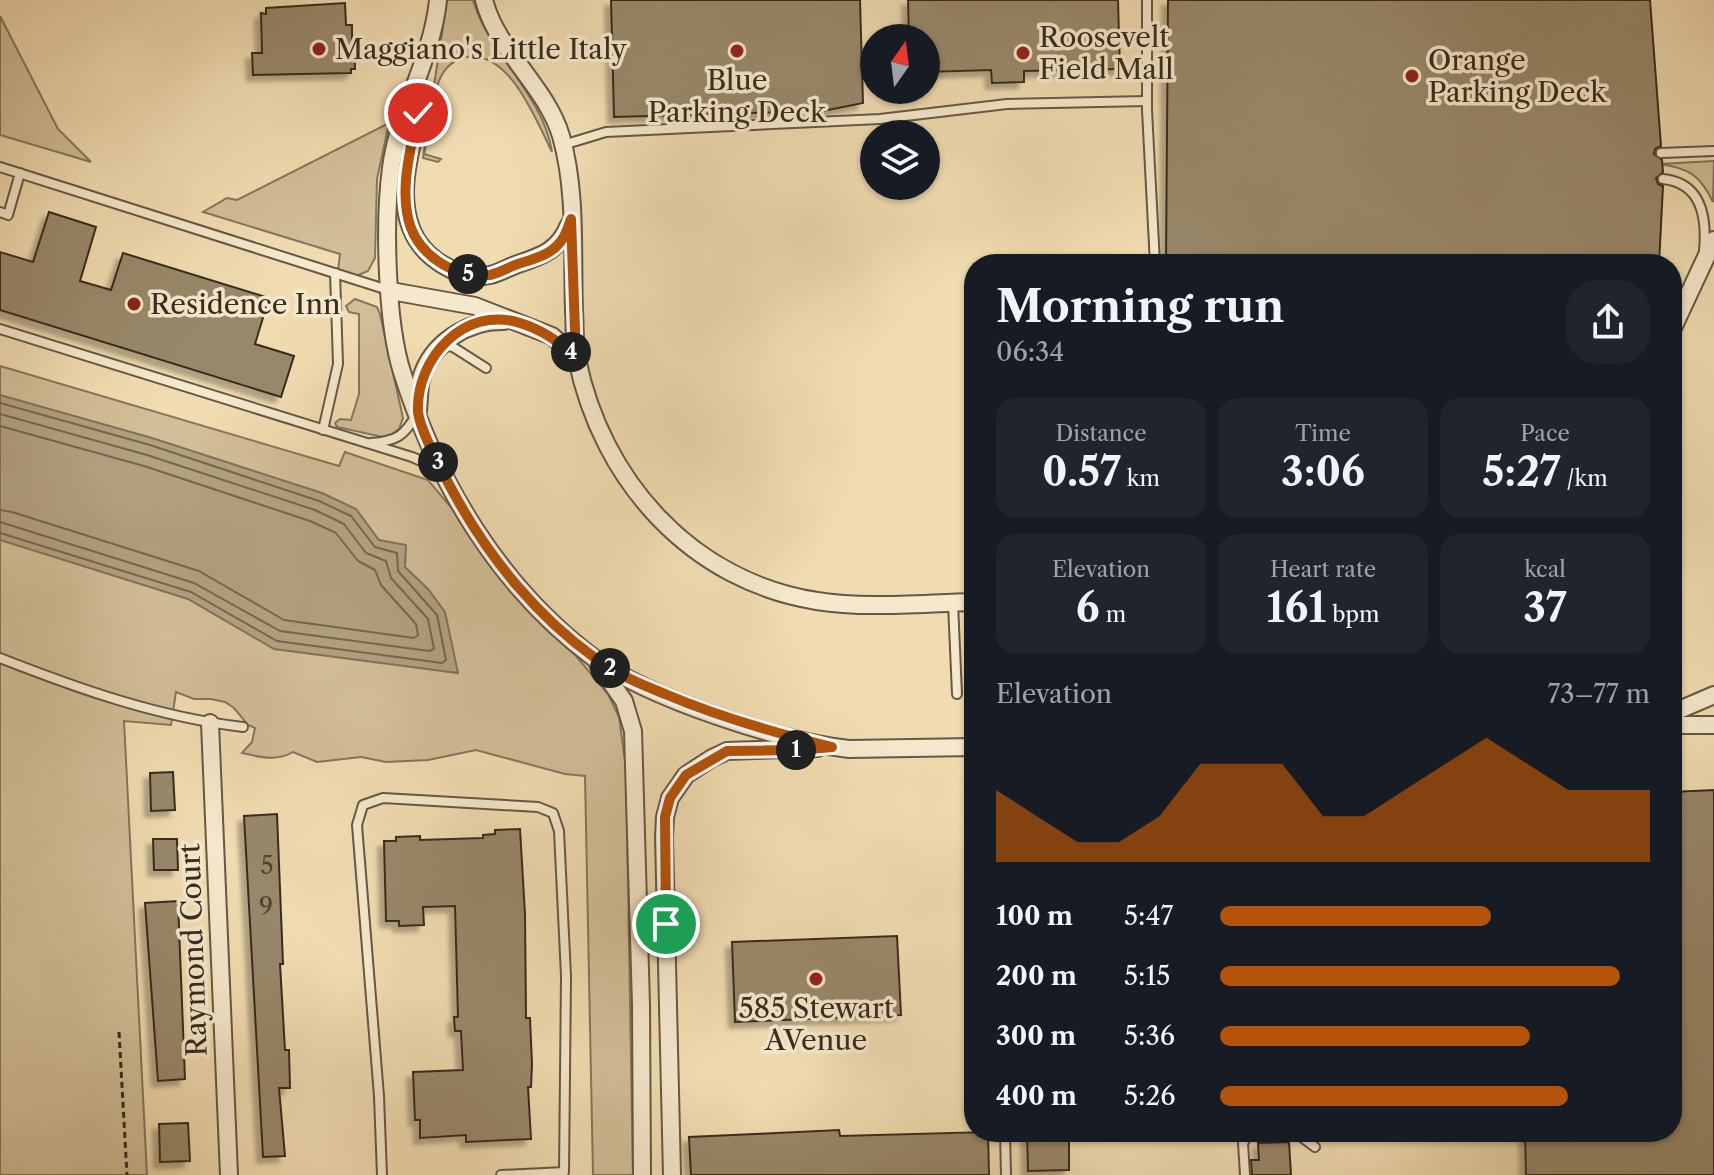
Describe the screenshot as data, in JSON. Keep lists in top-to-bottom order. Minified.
{"streets":{"street":["Raymond Court"]},"places":["Maggiano's Little Italy","Blue Parking Deck","Roosevelt Field Mall","Orange Parking Deck","Residence Inn","585 Stewart AVenue"],"house_numbers":["5","9"],"north":"top","page":{"pins":["5","4","3","2","1"],"heading":["Morning run","06:34"],"stats":[["Distance","0.57 km"],["Time","3:06"],["Pace","5:27 /km"],["Elevation","6 m"],["Heart rate","161 bpm"],["kcal","37"]],"chart":["Elevation","73–77 m"],"list":[{"name":"100 m","note":"5:47"},{"name":"200 m","note":"5:15"},{"name":"300 m","note":"5:36"},{"name":"400 m","note":"5:26"}]}}
